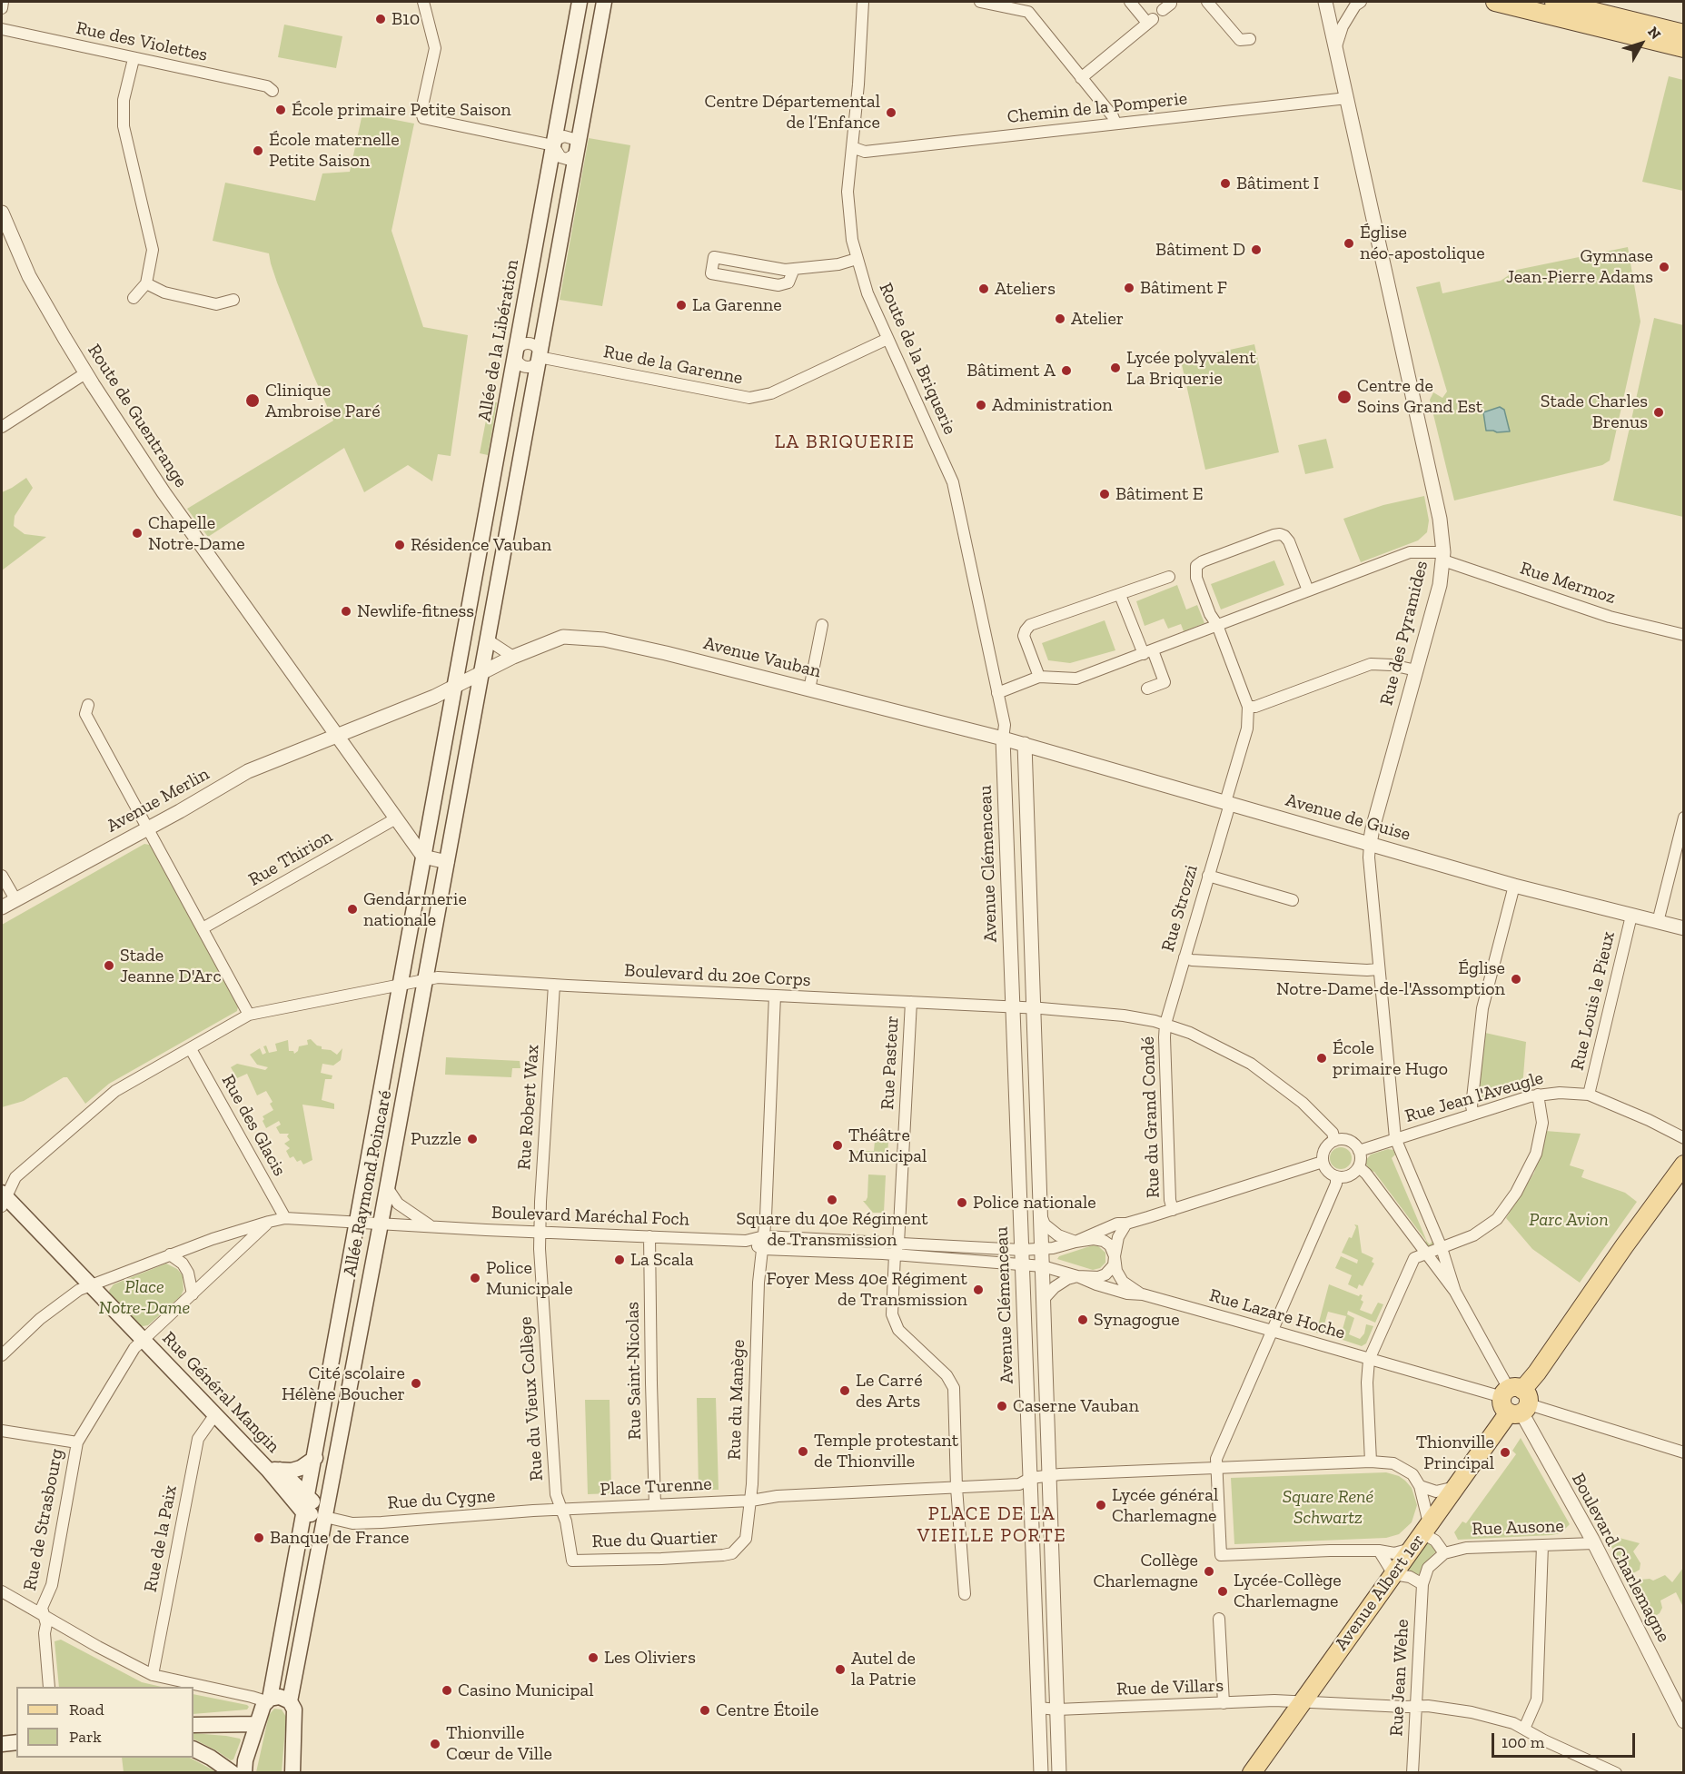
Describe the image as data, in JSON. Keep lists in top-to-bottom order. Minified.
{"streets":{"main road":["Allée de la Libération","Allée Raymond Poincaré","Rue Général Mangin","Avenue Albert 1er"],"street":["Rue des Violettes","Chemin de la Pomperie","Route de la Briquerie","Rue de la Garenne","Route de Guentrange","Rue Mermoz","Rue des Pyramides","Avenue Vauban","Avenue Merlin","Avenue de Guise","Rue Thirion","Avenue Clémenceau","Rue Strozzi","Boulevard du 20e Corps","Rue Louis le Pieux","Rue Pasteur","Rue Jean l'Aveugle","Rue Robert Wax","Rue du Grand Condé","Rue des Glacis","Boulevard Maréchal Foch","Rue Lazare Hoche","Rue Saint-Nicolas","Rue du Vieux Collège","Rue du Manège","Place Turenne","Rue du Cygne","Rue de Strasbourg","Rue Ausone","Rue de la Paix","Rue du Quartier","Boulevard Charlemagne","Rue Jean Wehe","Rue de Villars"]},"crossings":[["Chemin de la Pomperie","Route de la Briquerie"],["Chemin de la Pomperie","Rue des Pyramides"],["Allée de la Libération","Avenue Vauban"],["Allée de la Libération","Allée Raymond Poincaré"],["Route de la Briquerie","Rue de la Garenne"],["Route de la Briquerie","Avenue Vauban"],["Route de la Briquerie","Avenue de Guise"],["Route de la Briquerie","Avenue Clémenceau"],["Route de Guentrange","Avenue Vauban"],["Route de Guentrange","Avenue Merlin"],["Route de Guentrange","Rue Thirion"],["Route de Guentrange","Allée Raymond Poincaré"],["Rue Mermoz","Rue des Pyramides"],["Rue des Pyramides","Avenue de Guise"],["Avenue Vauban","Avenue Merlin"],["Avenue Vauban","Avenue de Guise"],["Avenue Vauban","Avenue Clémenceau"],["Avenue Vauban","Allée Raymond Poincaré"],["Avenue de Guise","Avenue Clémenceau"],["Avenue de Guise","Rue Strozzi"],["Avenue de Guise","Rue Louis le Pieux"],["Avenue Clémenceau","Boulevard du 20e Corps"],["Avenue Clémenceau","Boulevard Maréchal Foch"],["Avenue Clémenceau","Place Turenne"],["Avenue Clémenceau","Rue de Villars"],["Rue Strozzi","Boulevard du 20e Corps"],["Rue Strozzi","Rue du Grand Condé"],["Boulevard du 20e Corps","Rue Pasteur"],["Boulevard du 20e Corps","Rue Jean l'Aveugle"],["Boulevard du 20e Corps","Rue Robert Wax"],["Boulevard du 20e Corps","Rue du Grand Condé"],["Boulevard du 20e Corps","Rue des Glacis"],["Boulevard du 20e Corps","Allée Raymond Poincaré"],["Boulevard du 20e Corps","Rue Général Mangin"],["Boulevard du 20e Corps","Rue du Manège"],["Rue Louis le Pieux","Rue Jean l'Aveugle"],["Rue Pasteur","Boulevard Maréchal Foch"],["Rue Pasteur","Place Turenne"],["Rue Robert Wax","Boulevard Maréchal Foch"],["Rue Robert Wax","Rue du Vieux Collège"],["Allée Raymond Poincaré","Boulevard Maréchal Foch"],["Allée Raymond Poincaré","Rue Général Mangin"],["Allée Raymond Poincaré","Rue du Cygne"],["Boulevard Maréchal Foch","Rue Lazare Hoche"],["Boulevard Maréchal Foch","Rue Saint-Nicolas"],["Boulevard Maréchal Foch","Rue du Vieux Collège"],["Boulevard Maréchal Foch","Rue du Manège"],["Rue Lazare Hoche","Boulevard Charlemagne"],["Rue Lazare Hoche","Avenue Albert 1er"],["Rue Saint-Nicolas","Place Turenne"],["Rue Général Mangin","Rue de Strasbourg"],["Rue Général Mangin","Rue de la Paix"],["Rue du Vieux Collège","Place Turenne"],["Rue du Vieux Collège","Rue du Cygne"],["Rue du Vieux Collège","Rue du Quartier"],["Rue du Manège","Place Turenne"],["Rue du Manège","Rue du Quartier"],["Place Turenne","Rue du Cygne"],["Rue Ausone","Boulevard Charlemagne"],["Boulevard Charlemagne","Avenue Albert 1er"],["Avenue Albert 1er","Rue de Villars"],["Rue Jean Wehe","Rue de Villars"]],"districts":["LA BRIQUERIE","PLACE DE LA VIEILLE PORTE"],"parks":["Parc Avion","Place Notre-Dame","Square René Schwartz"],"places":["B10","École primaire Petite Saison","Centre Départemental de l’Enfance","École maternelle Petite Saison","Bâtiment I","Église néo-apostolique","Bâtiment D","Gymnase Jean-Pierre Adams","Bâtiment F","Ateliers","La Garenne","Atelier","Lycée polyvalent La Briquerie","Bâtiment A","Centre de Soins Grand Est","Clinique Ambroise Paré","Administration","Stade Charles Brenus","Bâtiment E","Chapelle Notre-Dame","Résidence Vauban","Newlife-fitness","Gendarmerie nationale","Stade Jeanne D'Arc","Église Notre-Dame-de-l'Assomption","École primaire Hugo","Puzzle","Théâtre Municipal","Square du 40e Régiment de Transmission","Police nationale","La Scala","Police Municipale","Foyer Mess 40e Régiment de Transmission","Synagogue","Cité scolaire Hélène Boucher","Le Carré des Arts","Caserne Vauban","Temple protestant de Thionville","Thionville Principal","Lycée général Charlemagne","Banque de France","Collège Charlemagne","Lycée-Collège Charlemagne","Les Oliviers","Autel de la Patrie","Casino Municipal","Centre Étoile","Thionville Cœur de Ville"],"legend":["Road","Park"],"scale_bar":"100 m","north":"top right"}
